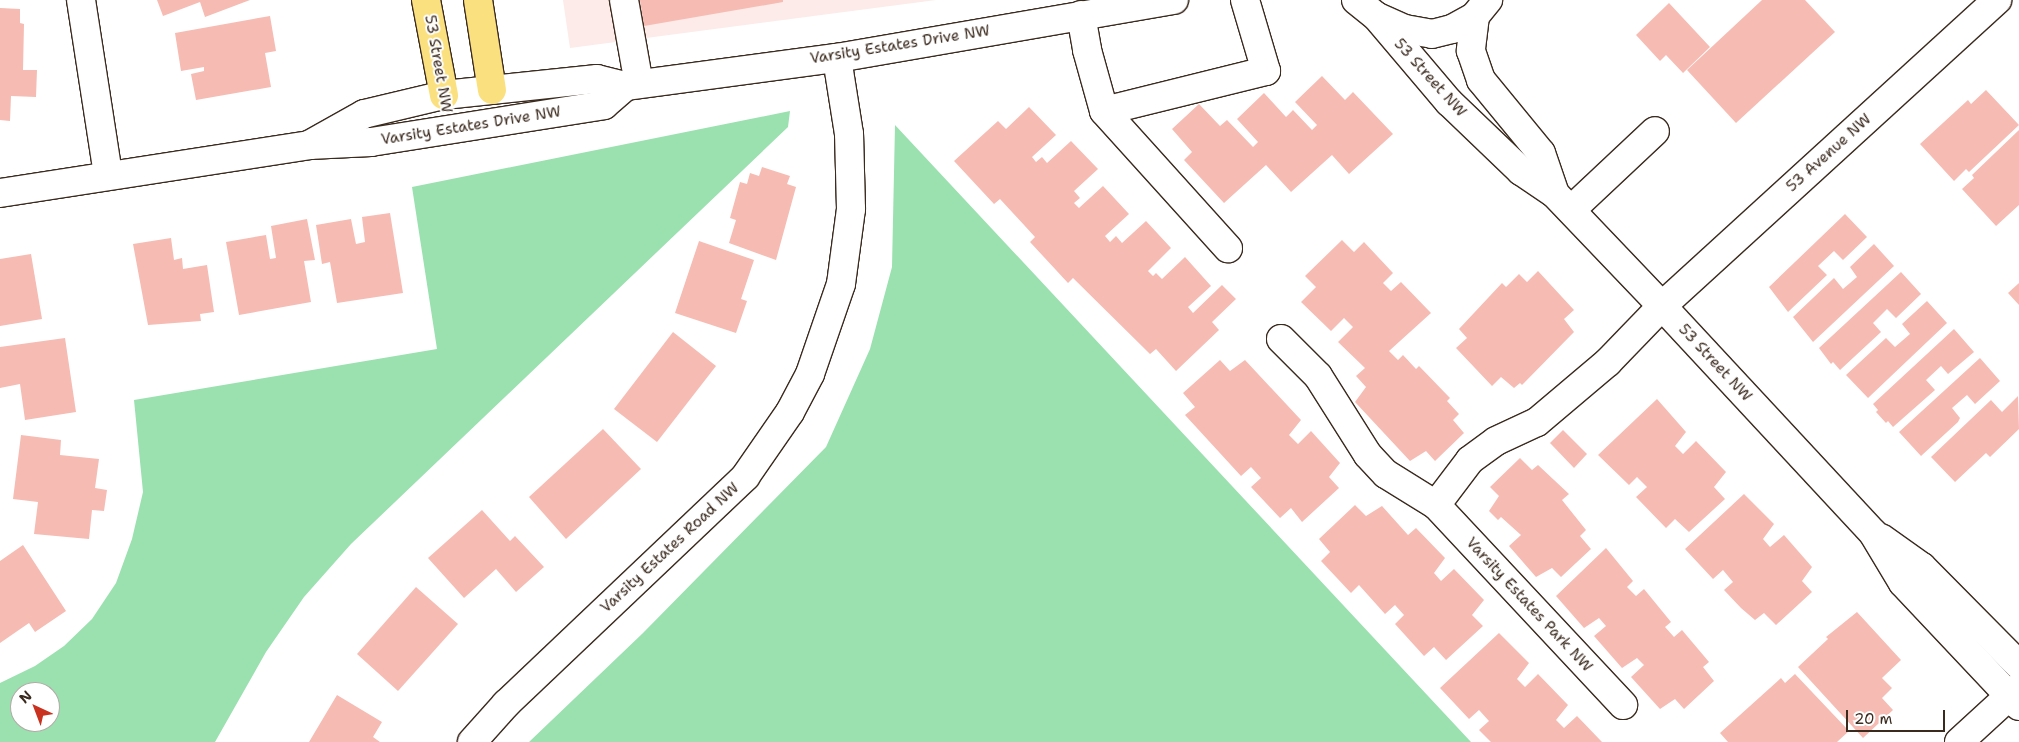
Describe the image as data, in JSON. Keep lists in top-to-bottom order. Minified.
{"streets":{"main road":["53 Street NW"],"street":["Varsity Estates Drive NW","53 Avenue NW","Varsity Estates Road NW","Varsity Estates Park NW"]},"crossings":[["Varsity Estates Drive NW","53 Street NW"],["Varsity Estates Drive NW","Varsity Estates Road NW"],["53 Street NW","53 Avenue NW"]],"scale_bar":"20 m","north":"top left"}
